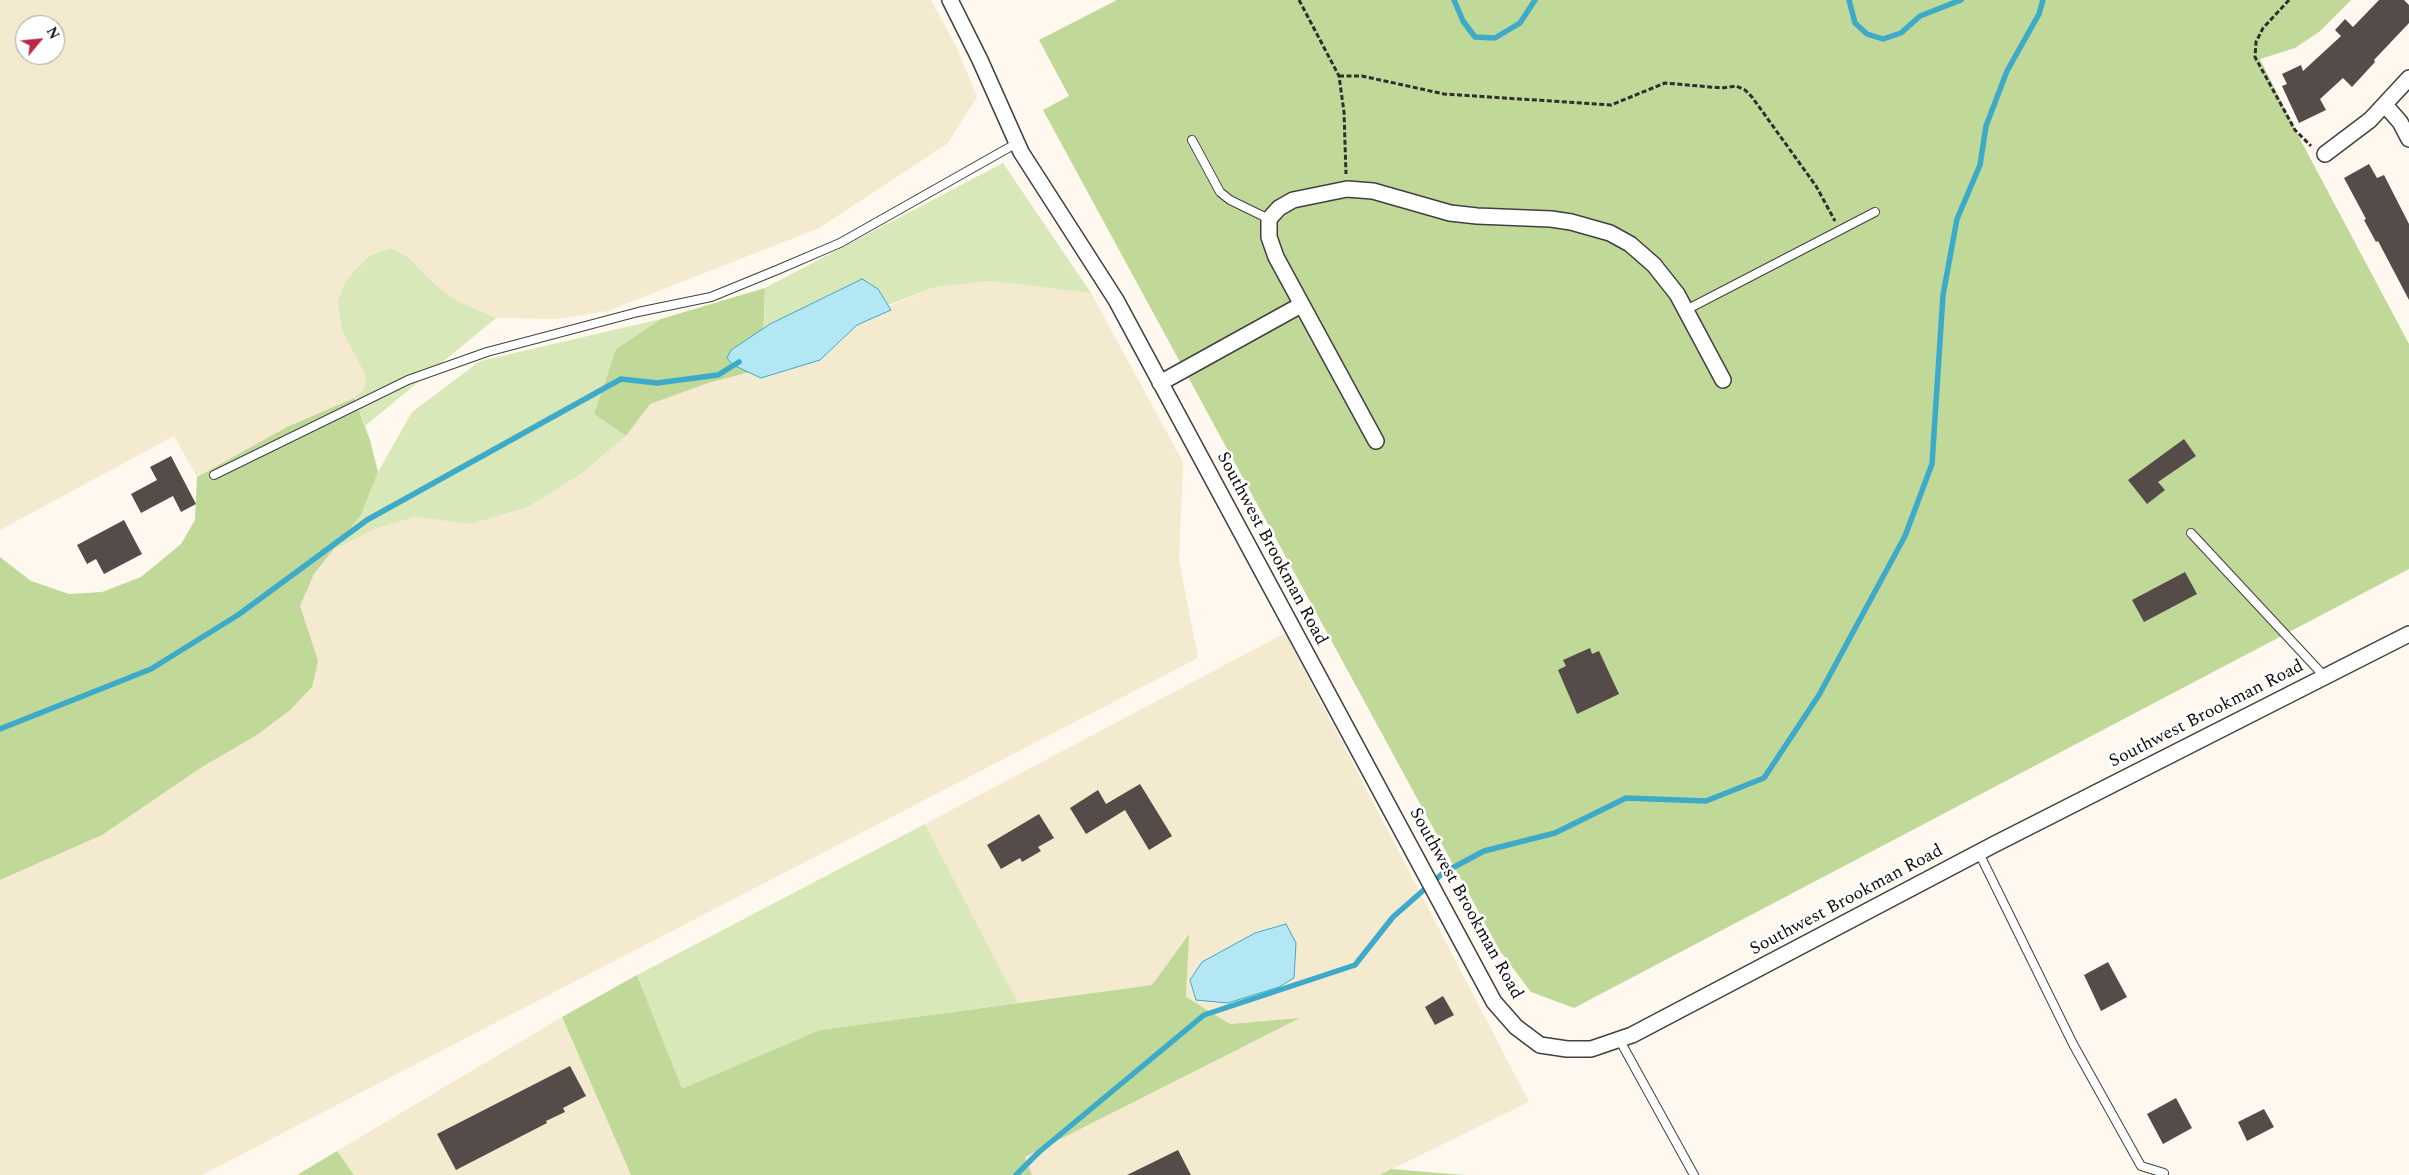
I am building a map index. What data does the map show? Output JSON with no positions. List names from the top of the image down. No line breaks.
{"streets":{"street":["Southwest Brookman Road"]},"north":"top right"}
